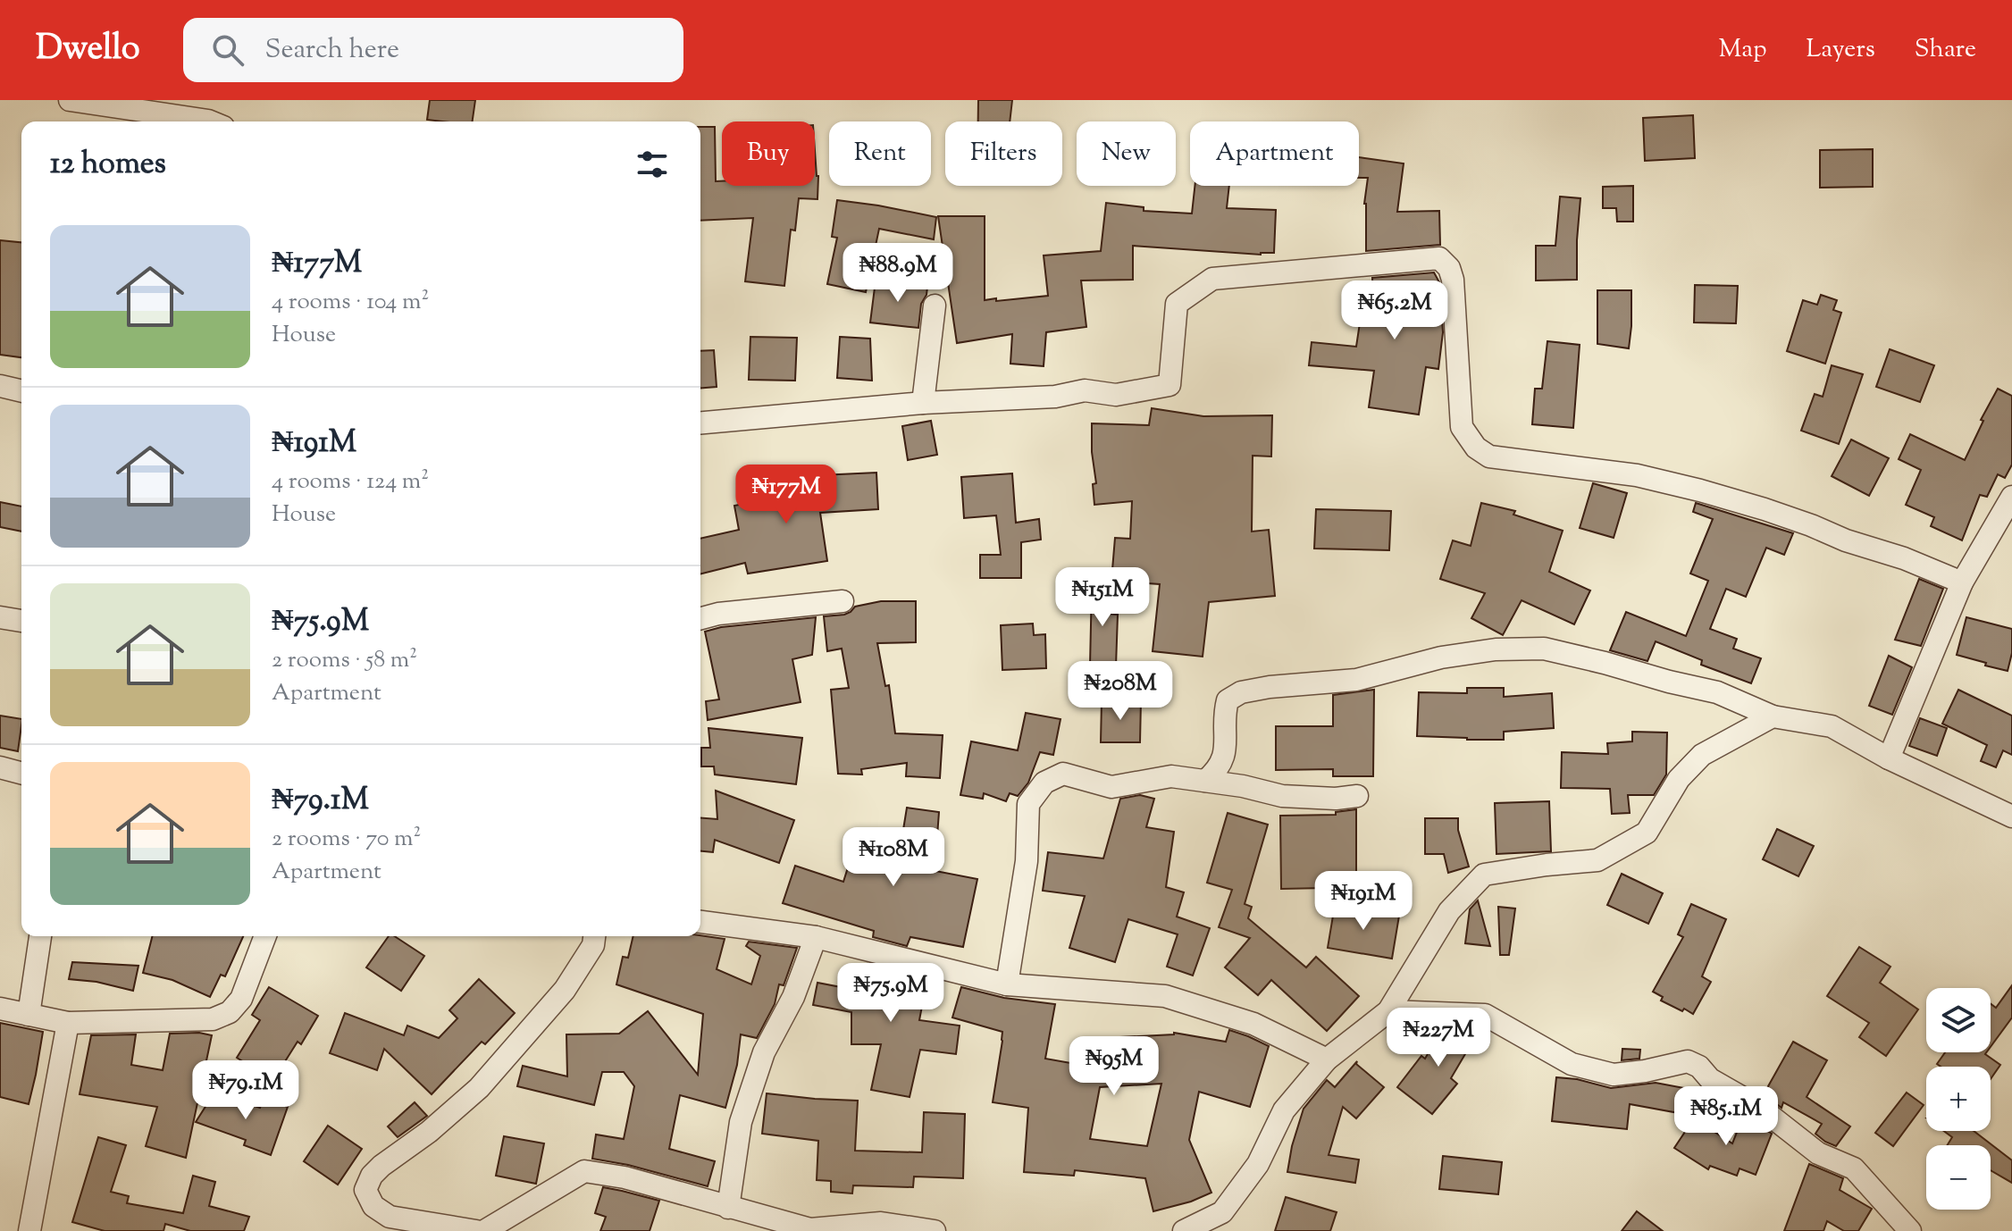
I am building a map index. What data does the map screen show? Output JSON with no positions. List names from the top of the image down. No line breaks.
{"page":{"header":"Dwello","search":"Search here","nav":["Map","Layers","Share"],"chip":["Buy","Rent","Filters","New","Apartment"],"heading":"12 homes","list":[{"name":"₦177M","note":"4 rooms · 104 m² · House"},{"name":"₦191M","note":"4 rooms · 124 m² · House"},{"name":"₦75.9M","note":"2 rooms · 58 m² · Apartment"},{"name":"₦79.1M","note":"2 rooms · 70 m² · Apartment"}],"price":["₦88.9M","₦65.2M","₦177M","₦151M","₦208M","₦108M","₦191M","₦75.9M","₦227M","₦95M","₦79.1M","₦85.1M"],"map_buttons":["+","−"]}}
